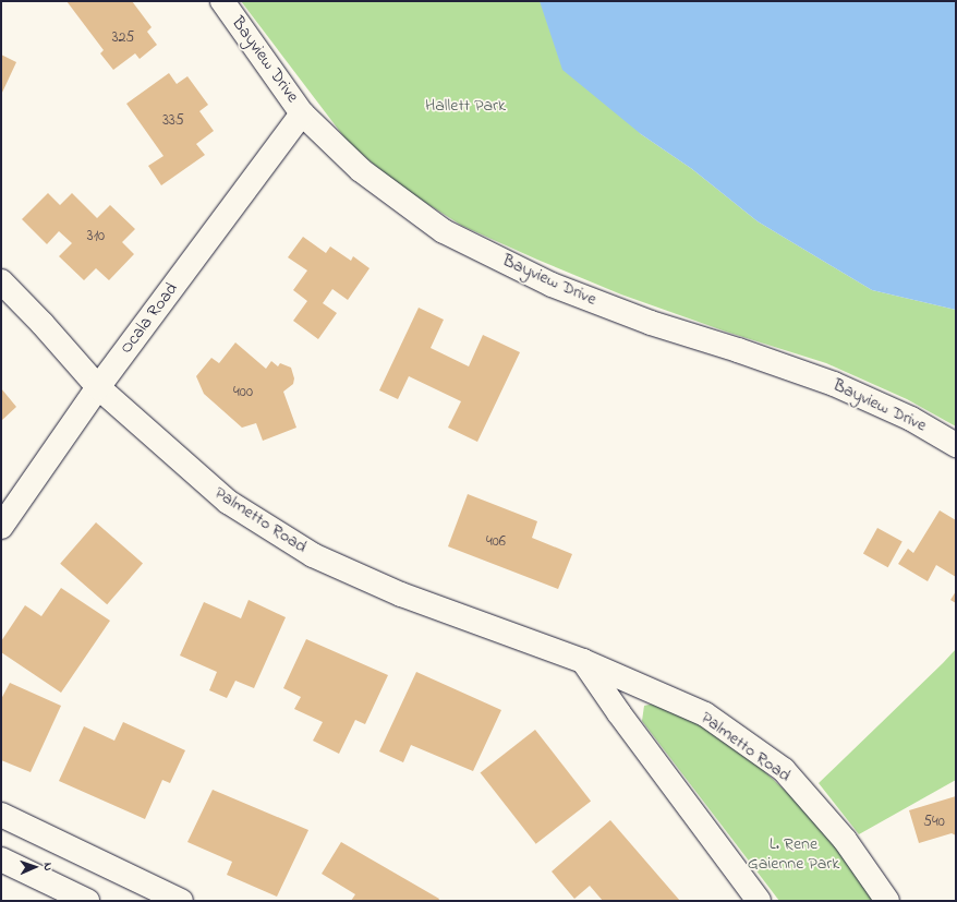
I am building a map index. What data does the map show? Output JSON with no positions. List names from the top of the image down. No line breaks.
{"streets":{"street":["Bayview Drive","Ocala Road","Palmetto Road"]},"crossings":[["Bayview Drive","Ocala Road"],["Ocala Road","Palmetto Road"]],"parks":["Hallett Park","L. Rene Gaienne Park"],"house_numbers":["325","335","310","400","406","540"],"north":"right"}
